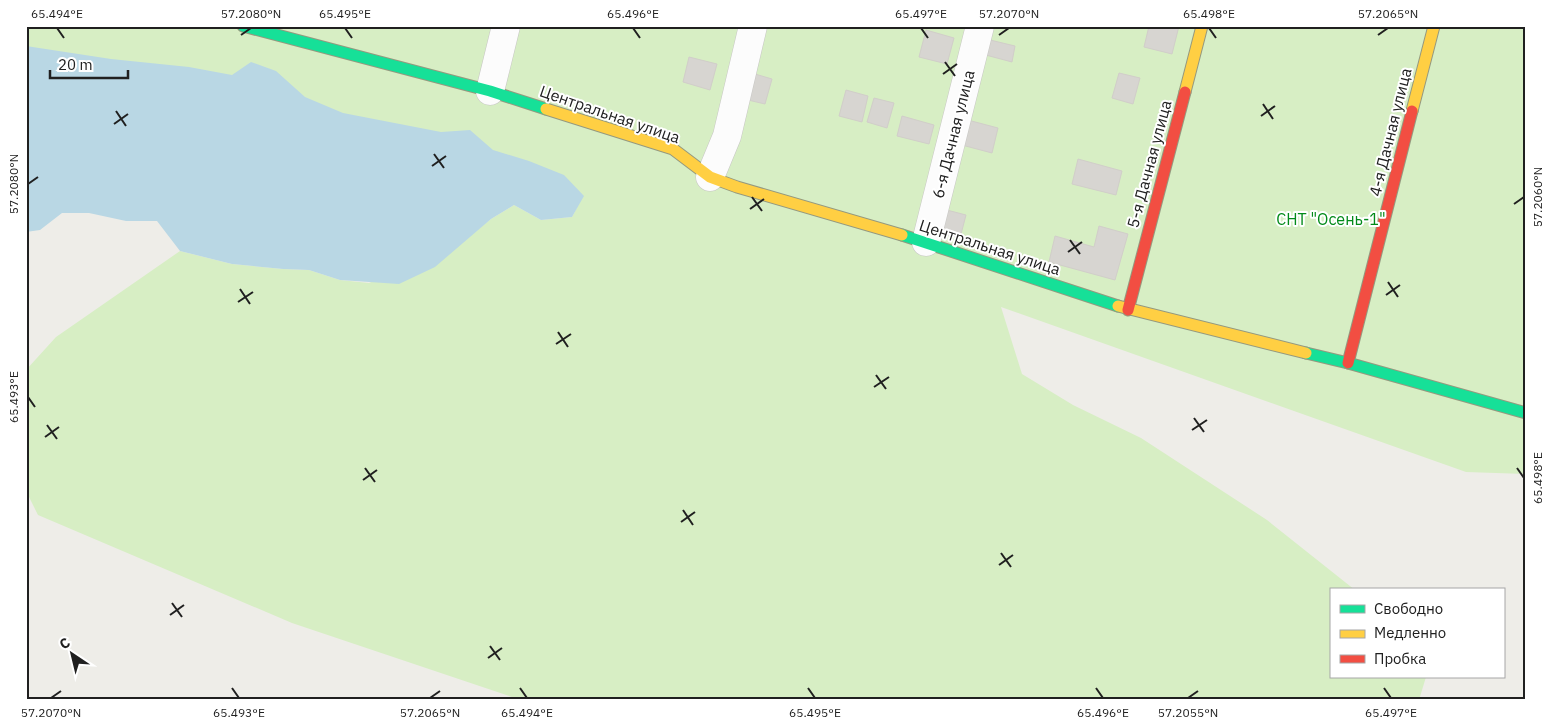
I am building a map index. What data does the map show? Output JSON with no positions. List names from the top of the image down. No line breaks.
{"streets":{"street":["Центральная улица","4-я Дачная улица","6-я Дачная улица","5-я Дачная улица"]},"crossings":[["Центральная улица","4-я Дачная улица"],["Центральная улица","6-я Дачная улица"],["Центральная улица","5-я Дачная улица"]],"parks":["СНТ \"Осень-1\""],"legend":["Свободно","Медленно","Пробка"],"scale_bar":"20 m","north":"top left","coordinates":["65.494°E","57.2080°N","65.495°E","65.496°E","65.497°E","57.2070°N","65.498°E","57.2065°N","57.2060°N","65.493°E","57.2055°N"]}
